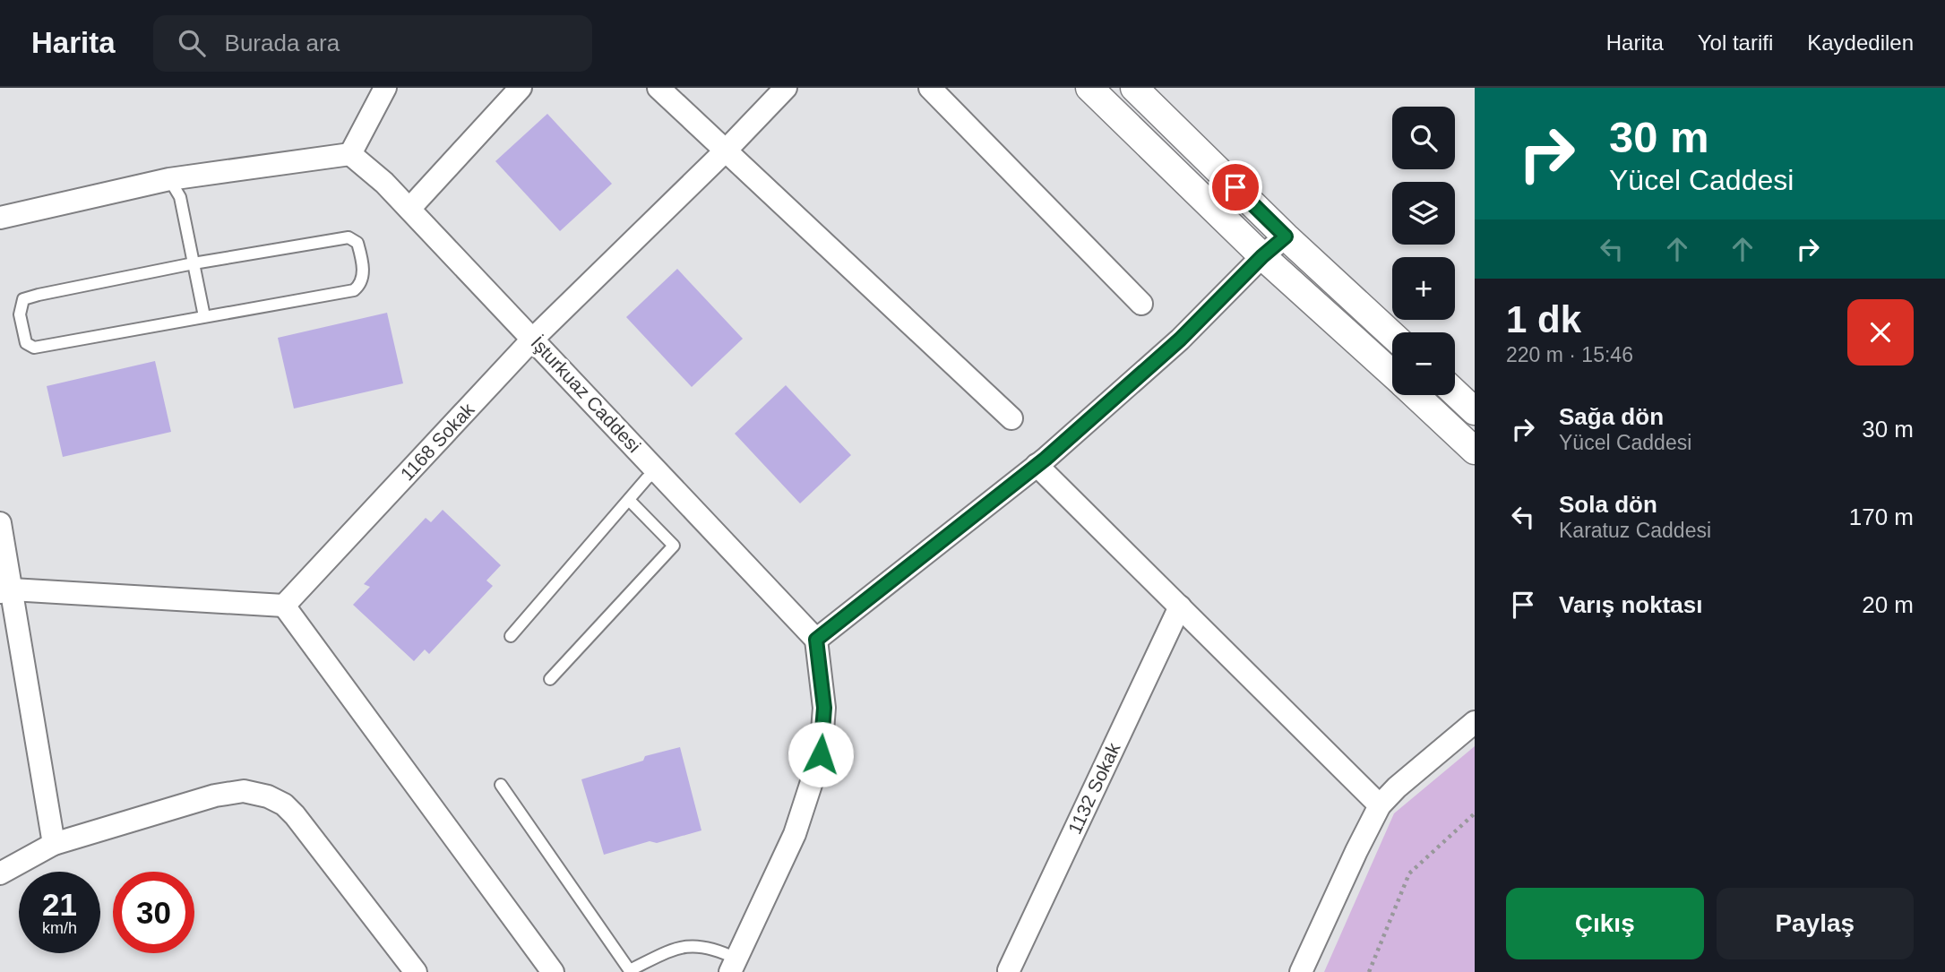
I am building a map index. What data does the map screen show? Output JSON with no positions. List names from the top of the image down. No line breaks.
{"streets":{"street":["İşturkuaz Caddesi","1168 Sokak","1132 Sokak"]},"crossings":[["İşturkuaz Caddesi","1168 Sokak"]],"page":{"header":"Harita","search":"Burada ara","nav":["Harita","Yol tarifi","Kaydedilen"],"turn":["30 m","Yücel Caddesi"],"map_buttons":["+","−"],"heading":["1 dk","220 m · 15:46"],"list":[{"name":"Sağa dön","note":"Yücel Caddesi","value":"30 m"},{"name":"Sola dön","note":"Karatuz Caddesi","value":"170 m"},{"name":"Varış noktası","value":"20 m"}],"speed":"21 km/h","limit":"30","buttons":["Çıkış","Paylaş"]}}
